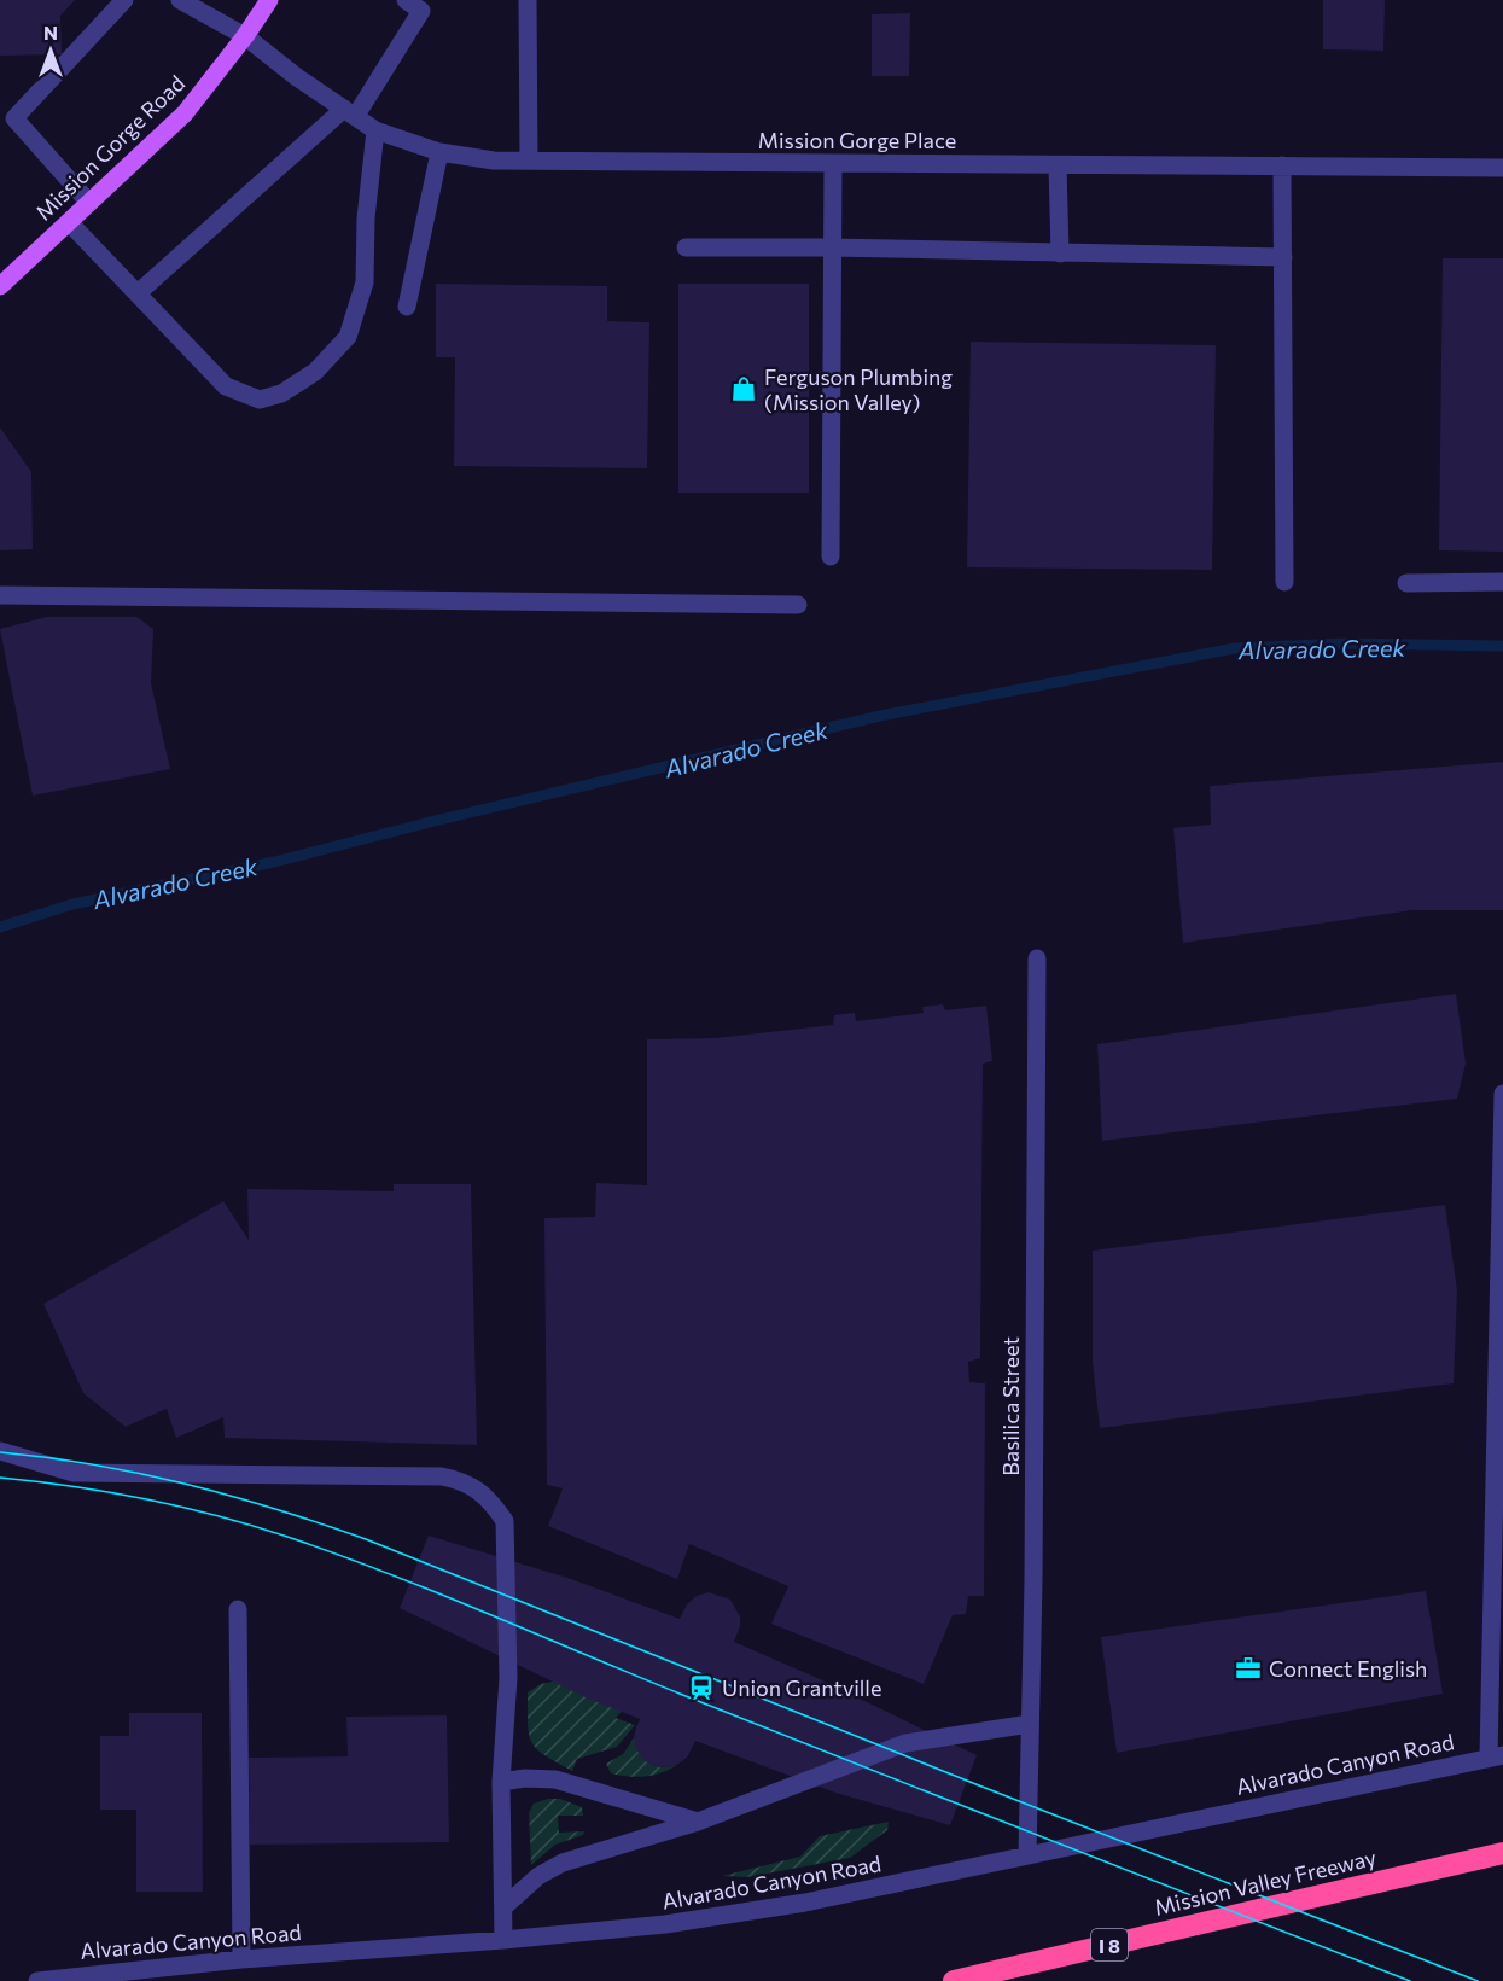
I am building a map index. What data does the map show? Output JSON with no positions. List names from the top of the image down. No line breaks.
{"streets":{"highway":["Mission Valley Freeway","I 8"],"main road":["Mission Gorge Road"],"street":["Mission Gorge Place","Basilica Street","Alvarado Canyon Road"]},"crossings":[["Mission Gorge Place","Mission Gorge Road"],["Basilica Street","Alvarado Canyon Road"]],"water":["Alvarado Creek"],"places":{"shop":["Ferguson Plumbing (Mission Valley)"],"office":["Connect English"],"station":["Union Grantville"]},"north":"top"}
